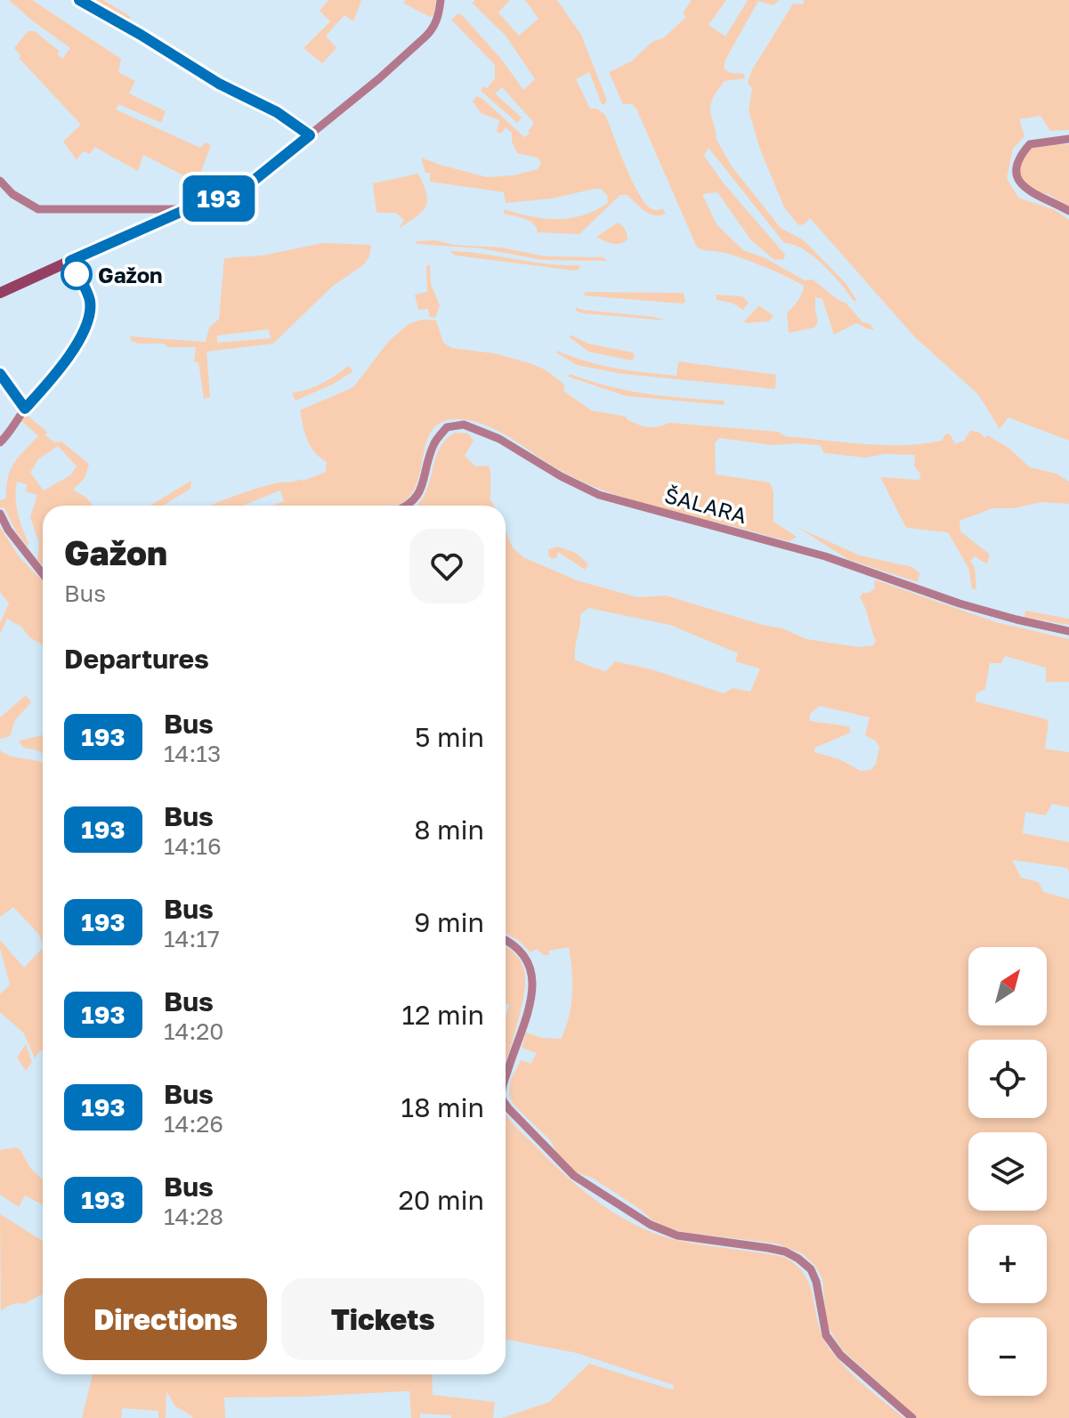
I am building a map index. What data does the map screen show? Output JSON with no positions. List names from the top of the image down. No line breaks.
{"streets":{"street":["ŠALARA"]},"places":["Gažon"],"lines":["bus line 193"],"north":"top right","page":{"on_map":"193","heading":[["Gažon","Bus"],"Departures"],"list":[{"mark":"193","name":"Bus","note":"14:13","value":"5 min"},{"mark":"193","name":"Bus","note":"14:16","value":"8 min"},{"mark":"193","name":"Bus","note":"14:17","value":"9 min"},{"mark":"193","name":"Bus","note":"14:20","value":"12 min"},{"mark":"193","name":"Bus","note":"14:26","value":"18 min"},{"mark":"193","name":"Bus","note":"14:28","value":"20 min"}],"map_buttons":["+","−"],"buttons":["Directions","Tickets"]}}
